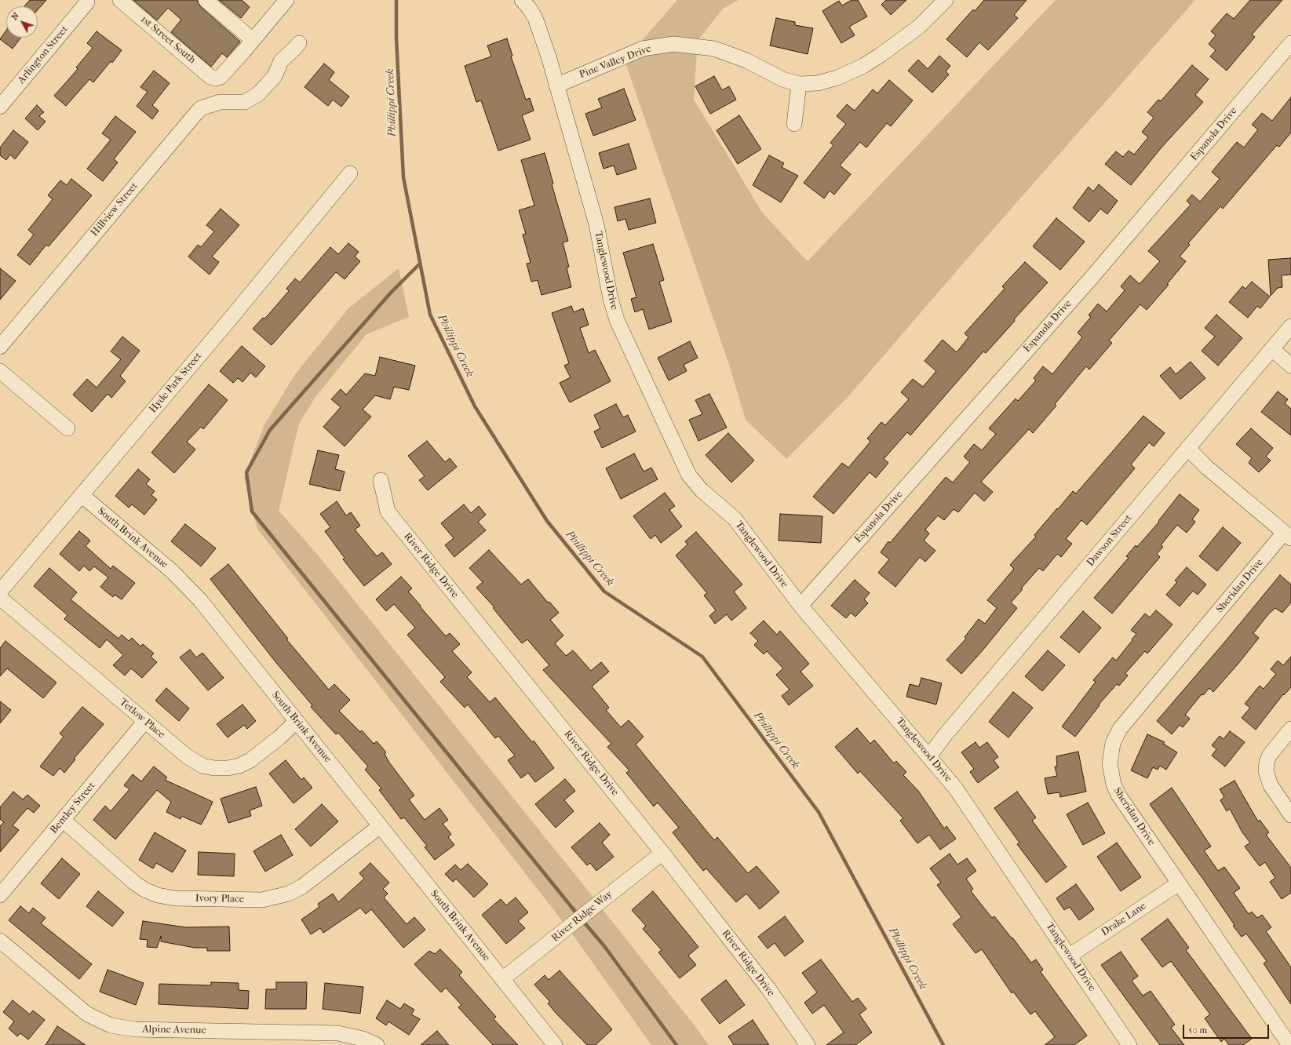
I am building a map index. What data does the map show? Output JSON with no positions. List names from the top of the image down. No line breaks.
{"streets":{"street":["1st Street South","Arlington Street","Pine Valley Drive","Espanola Drive","Hillview Street","Tanglewood Drive","Hyde Park Street","South Brink Avenue","Dawson Street","River Ridge Drive","Sheridan Drive","Tetlow Place","Bentley Street","Ivory Place","River Ridge Way","Drake Lane","Alpine Avenue"]},"crossings":[["Pine Valley Drive","Tanglewood Drive"],["Espanola Drive","Tanglewood Drive"],["Tanglewood Drive","Dawson Street"],["Tanglewood Drive","Drake Lane"],["Hyde Park Street","South Brink Avenue"],["South Brink Avenue","Tetlow Place"],["South Brink Avenue","Ivory Place"],["South Brink Avenue","River Ridge Way"],["River Ridge Drive","River Ridge Way"],["Sheridan Drive","Drake Lane"],["Tetlow Place","Bentley Street"],["Bentley Street","Ivory Place"]],"water":["Phillippi Creek"],"scale_bar":"50 m","north":"top left"}
